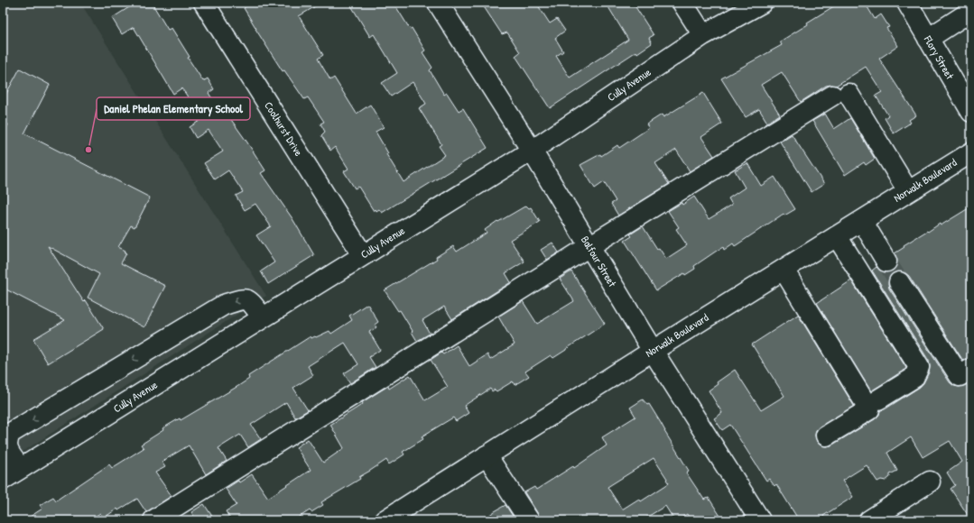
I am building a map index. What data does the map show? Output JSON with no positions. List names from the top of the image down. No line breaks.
{"streets":{"street":["Flory Street","Cully Avenue","Coolhurst Drive","Norwalk Boulevard","Balfour Street"]},"crossings":[["Cully Avenue","Coolhurst Drive"],["Cully Avenue","Balfour Street"],["Norwalk Boulevard","Balfour Street"]],"places":["Daniel Phelan Elementary School"]}
